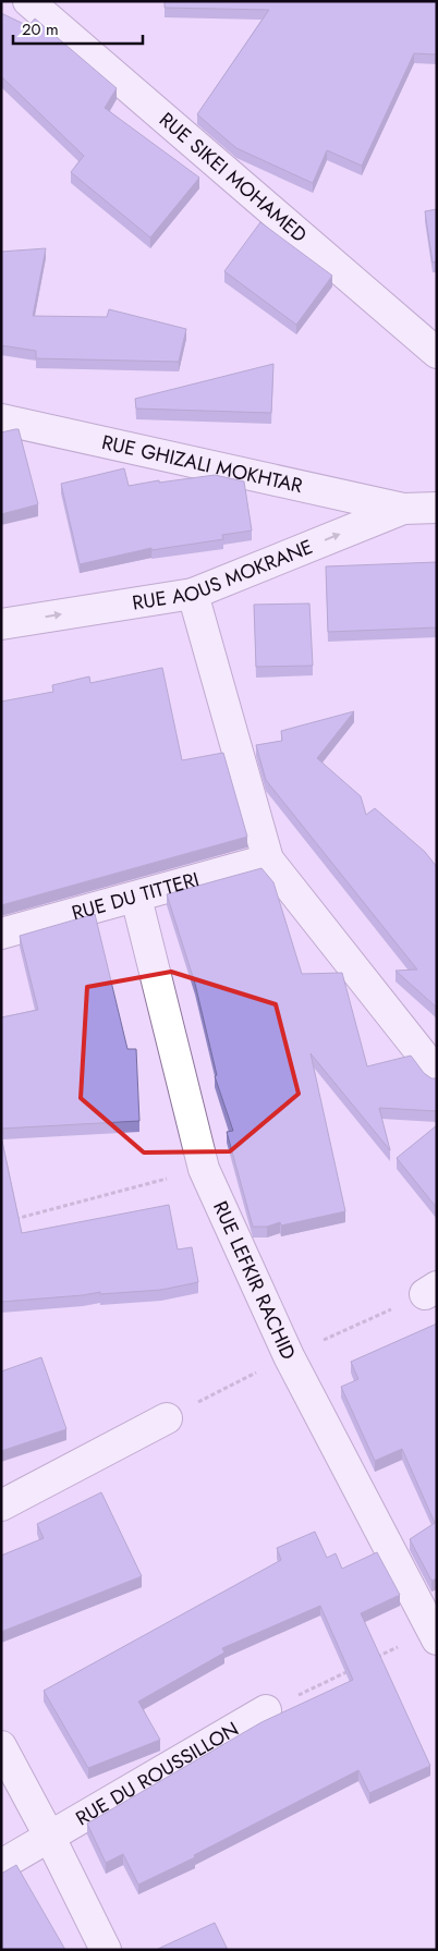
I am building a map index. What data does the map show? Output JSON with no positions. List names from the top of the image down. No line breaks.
{"streets":{"street":["RUE SIKEI MOHAMED","RUE GHIZALI MOKHTAR","RUE AOUS MOKRANE","RUE DU TITTERI","RUE LEFKIR RACHID","RUE DU ROUSSILLON"]},"crossings":[["RUE GHIZALI MOKHTAR","RUE AOUS MOKRANE"],["RUE DU TITTERI","RUE LEFKIR RACHID"]],"one_way":["RUE AOUS MOKRANE"],"scale_bar":"20 m"}
